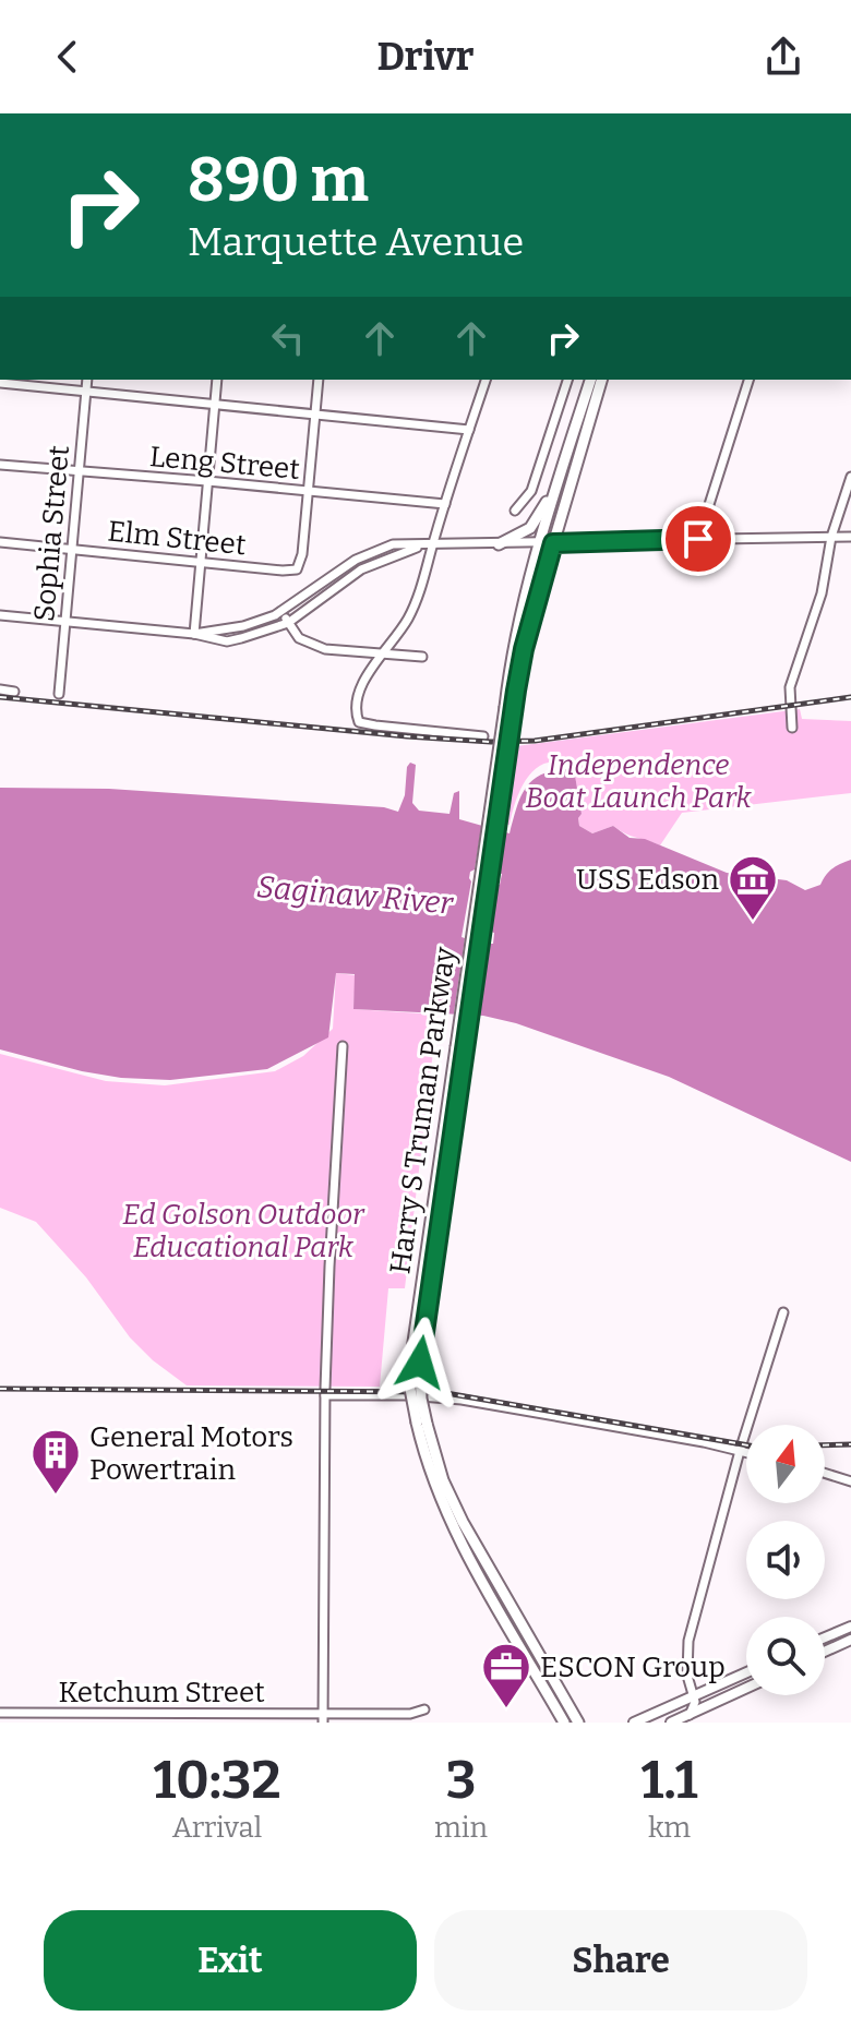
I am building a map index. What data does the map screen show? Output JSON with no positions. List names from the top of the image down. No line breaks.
{"streets":{"main road":["Harry S Truman Parkway"],"street":["Leng Street","Sophia Street","Elm Street","Ketchum Street"]},"crossings":[["Leng Street","Sophia Street"],["Leng Street","Elm Street"],["Sophia Street","Elm Street"]],"water":["Saginaw River"],"parks":["Independence Boat Launch Park","Ed Golson Outdoor Educational Park"],"places":{"museum":["USS Edson"],"building":["General Motors Powertrain"],"office":["ESCON Group"]},"north":"top","page":{"header":"Drivr","turn":["890 m","Marquette Avenue"],"eta":["10:32","Arrival","3","min","1.1","km"],"buttons":["Exit","Share"]}}
